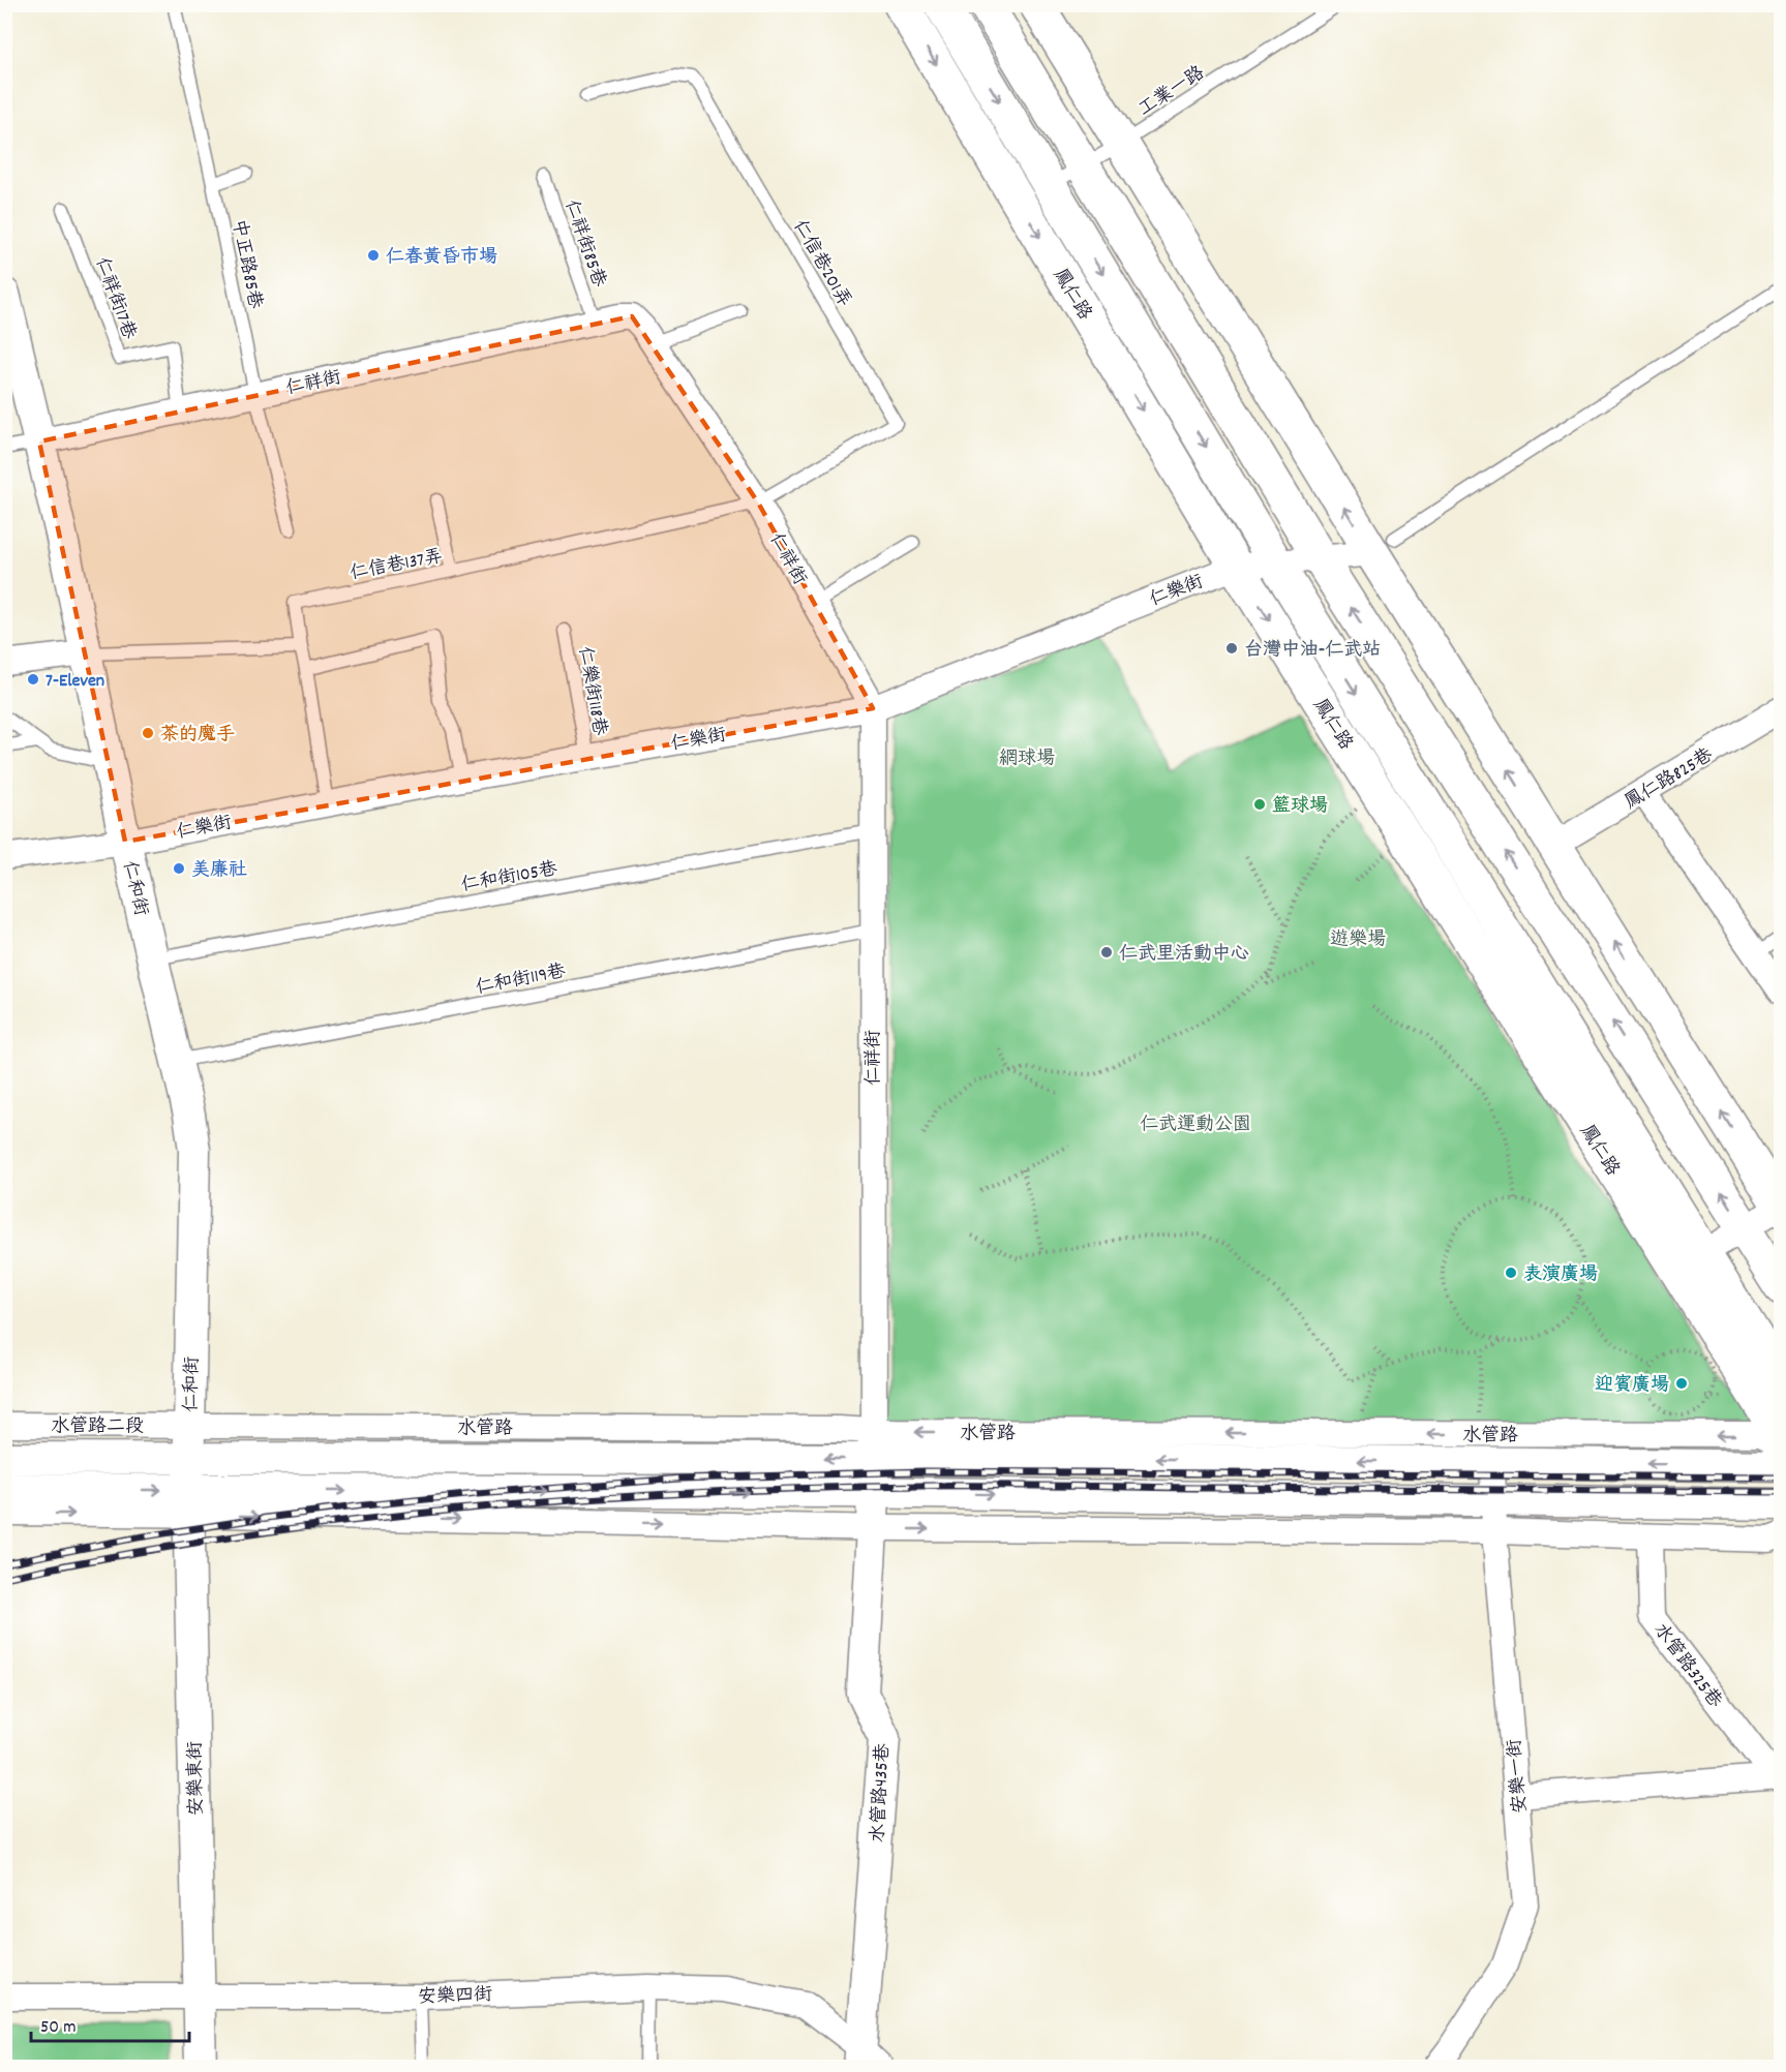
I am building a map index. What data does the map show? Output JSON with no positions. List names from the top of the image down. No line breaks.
{"streets":{"main road":["鳳仁路"],"street":["仁祥街","仁樂街","鳳仁路825巷","仁和街","水管路二段","水管路","水管路325巷","安樂一街","安樂東街","水管路435巷","安樂四街"],"lane":["工業一路","仁祥街85巷","仁信巷201弄","中正路85巷","仁祥街17巷","仁信巷137弄","仁樂街118巷","仁和街105巷","仁和街119巷"]},"crossings":[["工業一路","鳳仁路"],["仁祥街85巷","仁祥街"],["仁信巷201弄","仁祥街"],["仁信巷201弄","仁信巷137弄"],["中正路85巷","仁祥街"],["鳳仁路","仁樂街"],["仁祥街17巷","仁祥街"],["仁祥街","仁信巷137弄"],["仁祥街","仁樂街"],["仁祥街","仁和街105巷"],["仁祥街","仁和街"],["仁祥街","仁和街119巷"],["仁祥街","水管路"],["仁祥街","水管路435巷"],["仁樂街","仁樂街118巷"],["仁樂街","仁和街"],["仁和街105巷","仁和街"],["仁和街","仁和街119巷"],["仁和街","水管路二段"],["仁和街","水管路"],["仁和街","安樂東街"],["水管路二段","水管路"],["水管路","安樂一街"],["水管路","水管路435巷"],["水管路325巷","安樂一街"],["安樂東街","安樂四街"],["水管路435巷","安樂四街"]],"parks":["網球場","遊樂場","仁武運動公園"],"places":["仁春黃昏市場","台灣中油-仁武站","7-Eleven","茶的魔手","籃球場","美廉社","仁武里活動中心","表演廣場","迎賓廣場"],"scale_bar":"50 m"}
